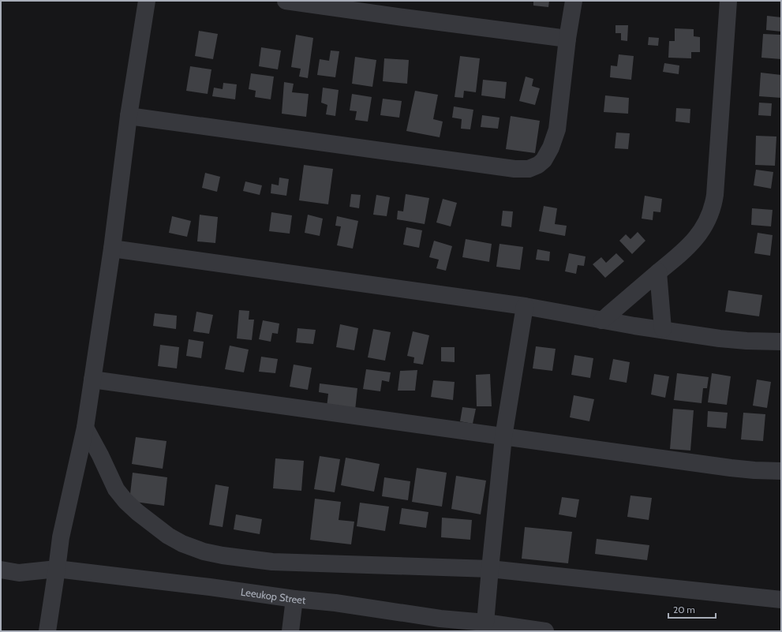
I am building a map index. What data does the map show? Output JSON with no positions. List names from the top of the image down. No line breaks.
{"streets":{"street":["Leeukop Street"]},"scale_bar":"20 m"}
